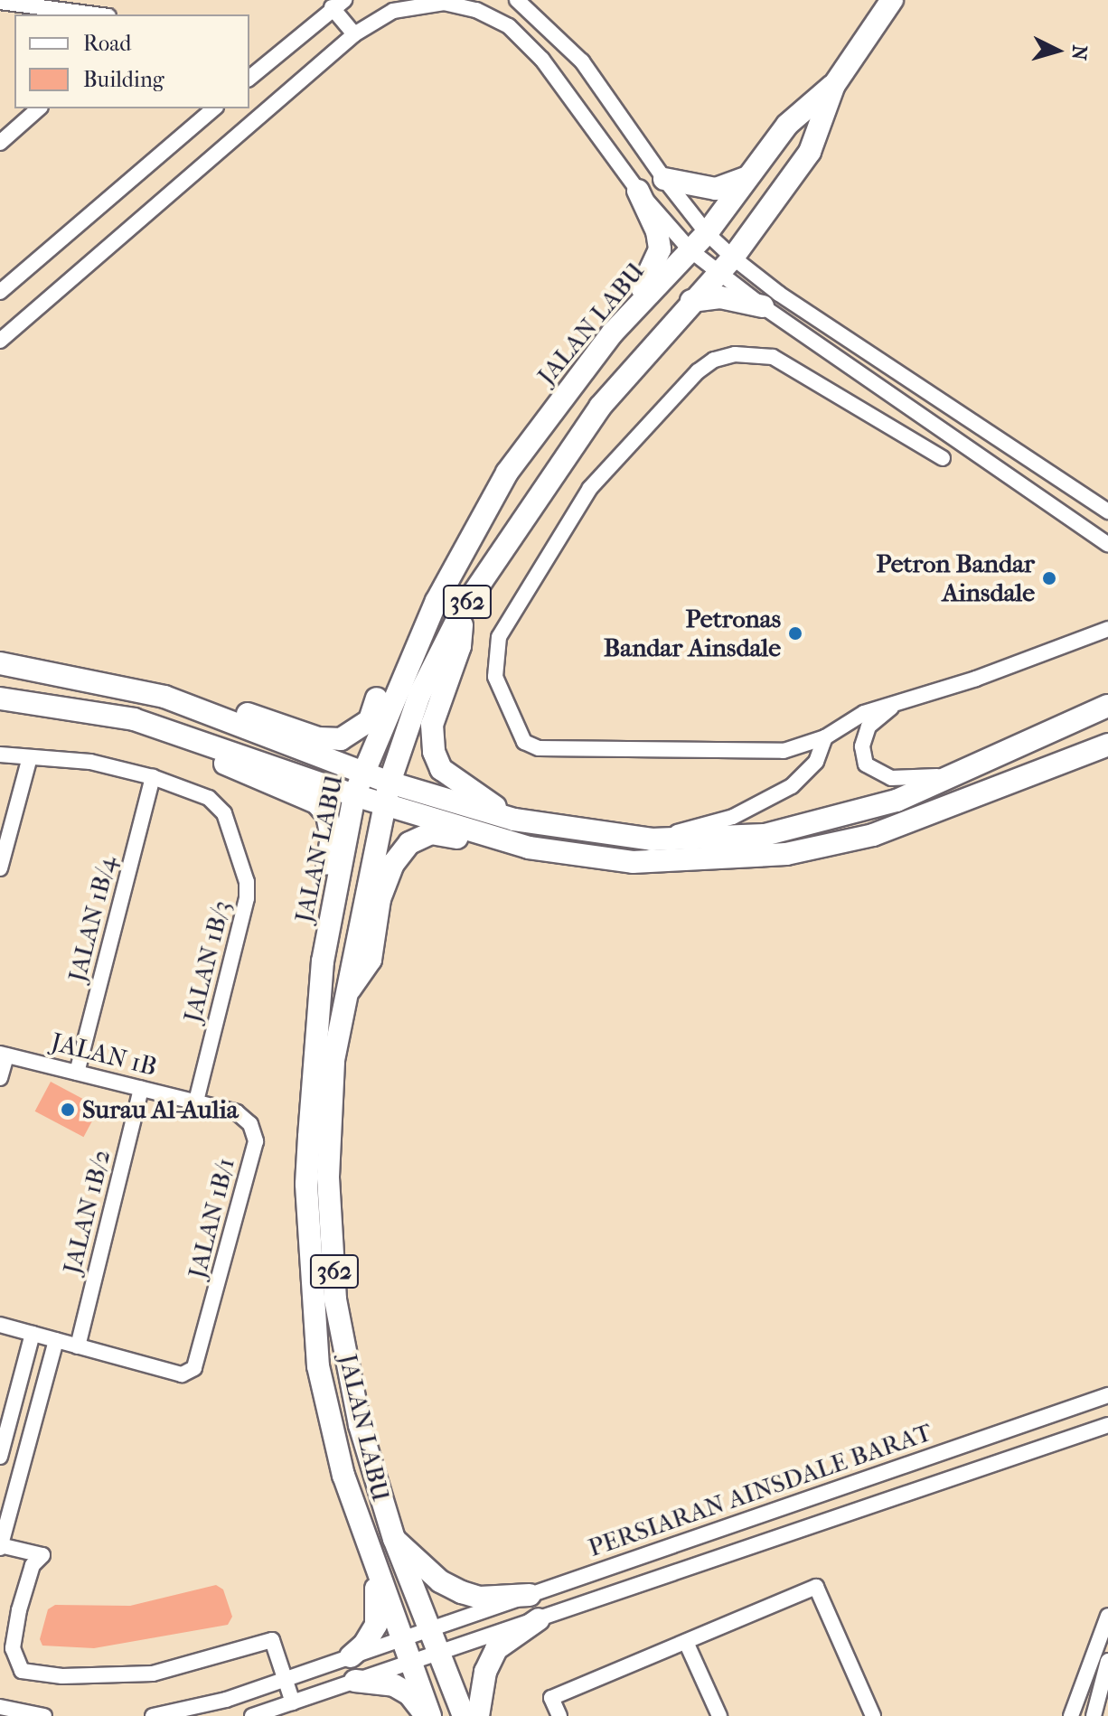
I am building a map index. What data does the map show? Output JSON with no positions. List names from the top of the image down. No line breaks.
{"streets":{"main road":["JALAN LABU","362"],"street":["JALAN 1B/4","JALAN 1B/3","JALAN 1B","JALAN 1B/2","JALAN 1B/1","PERSIARAN AINSDALE BARAT"]},"crossings":[["JALAN LABU","PERSIARAN AINSDALE BARAT"],["JALAN 1B/4","JALAN 1B/3"],["JALAN 1B/4","JALAN 1B"],["JALAN 1B/3","JALAN 1B"],["JALAN 1B/3","JALAN 1B/1"],["JALAN 1B","JALAN 1B/2"],["JALAN 1B","JALAN 1B/1"],["JALAN 1B/2","JALAN 1B/1"]],"places":["Petron Bandar Ainsdale","Petronas Bandar Ainsdale","Surau Al-Aulia"],"legend":["Road","Building"],"north":"right"}
